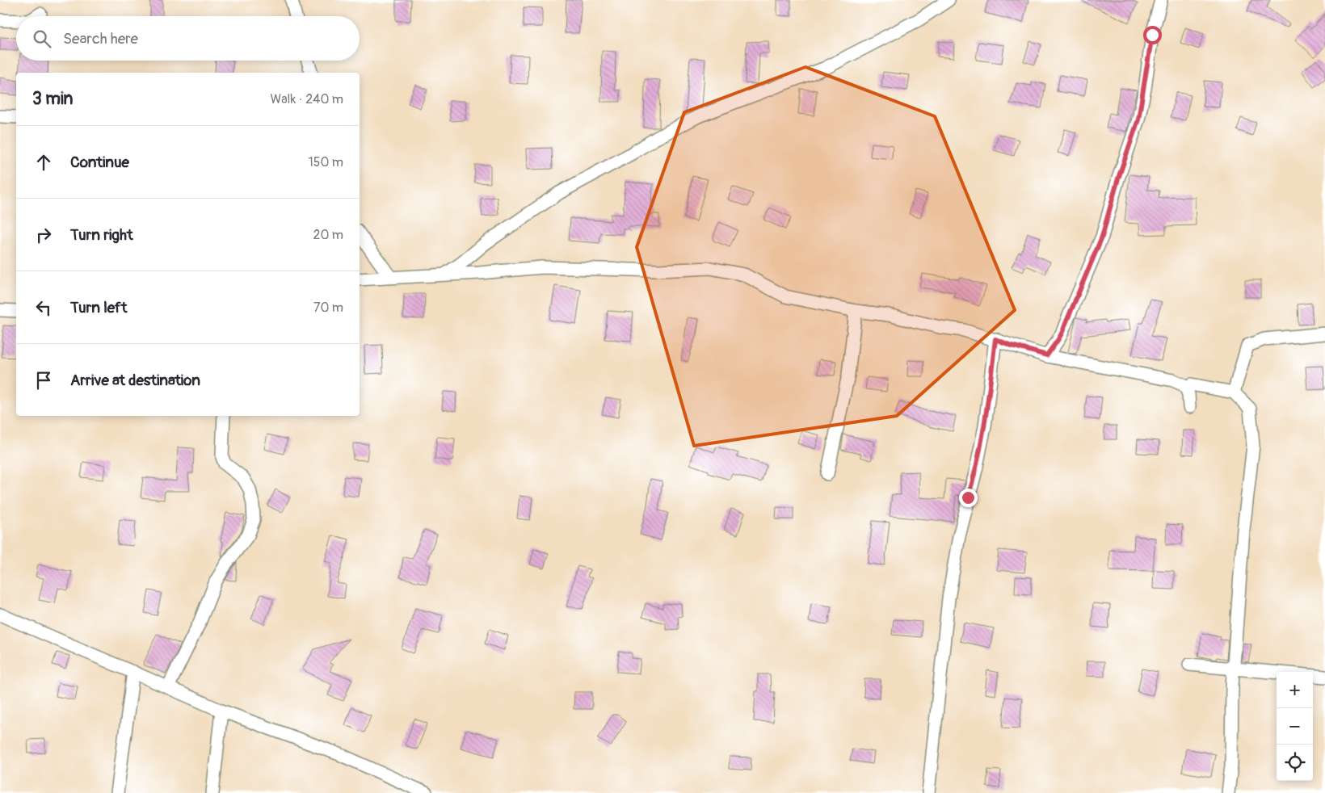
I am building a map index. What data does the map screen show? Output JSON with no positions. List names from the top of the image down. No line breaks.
{"page":{"search":"Search here","heading":["3 min","Walk · 240 m"],"list":[["Continue","150 m"],["Turn right","20 m"],["Turn left","70 m"],"Arrive at destination"],"map_buttons":["+","−"]}}
